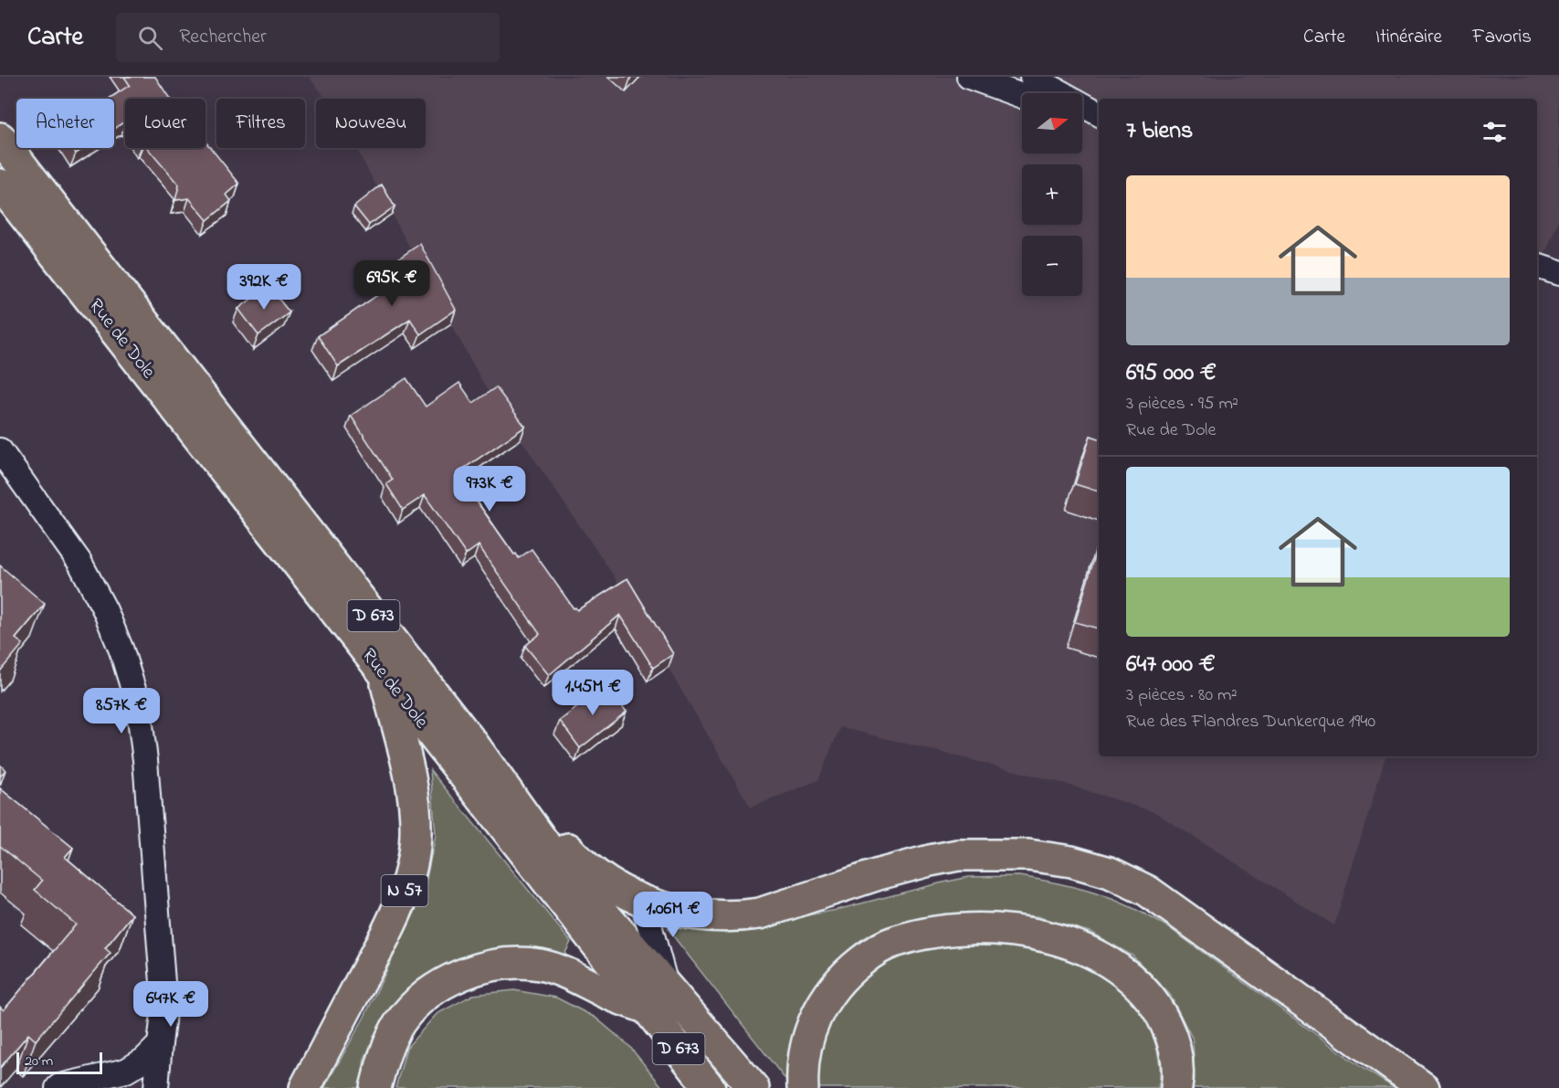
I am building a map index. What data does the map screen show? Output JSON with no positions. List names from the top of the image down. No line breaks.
{"streets":{"main road":["Rue de Dole","D 673","N 57"]},"crossings":[["Rue de Dole","N 57"]],"scale_bar":"20 m","north":"right","page":{"header":"Carte","search":"Rechercher","nav":["Carte","Itinéraire","Favoris"],"map_buttons":["+","−"],"chip":["Acheter","Louer","Filtres","Nouveau"],"heading":"7 biens","list":[{"name":"695 000 €","note":"3 pièces · 95 m² · Rue de Dole"},{"name":"647 000 €","note":"3 pièces · 80 m² · Rue des Flandres Dunkerque 1940"}],"price":["695K €","392K €","973K €","1.45M €","857K €","1.06M €","647K €"],"scale":"20 m"}}
